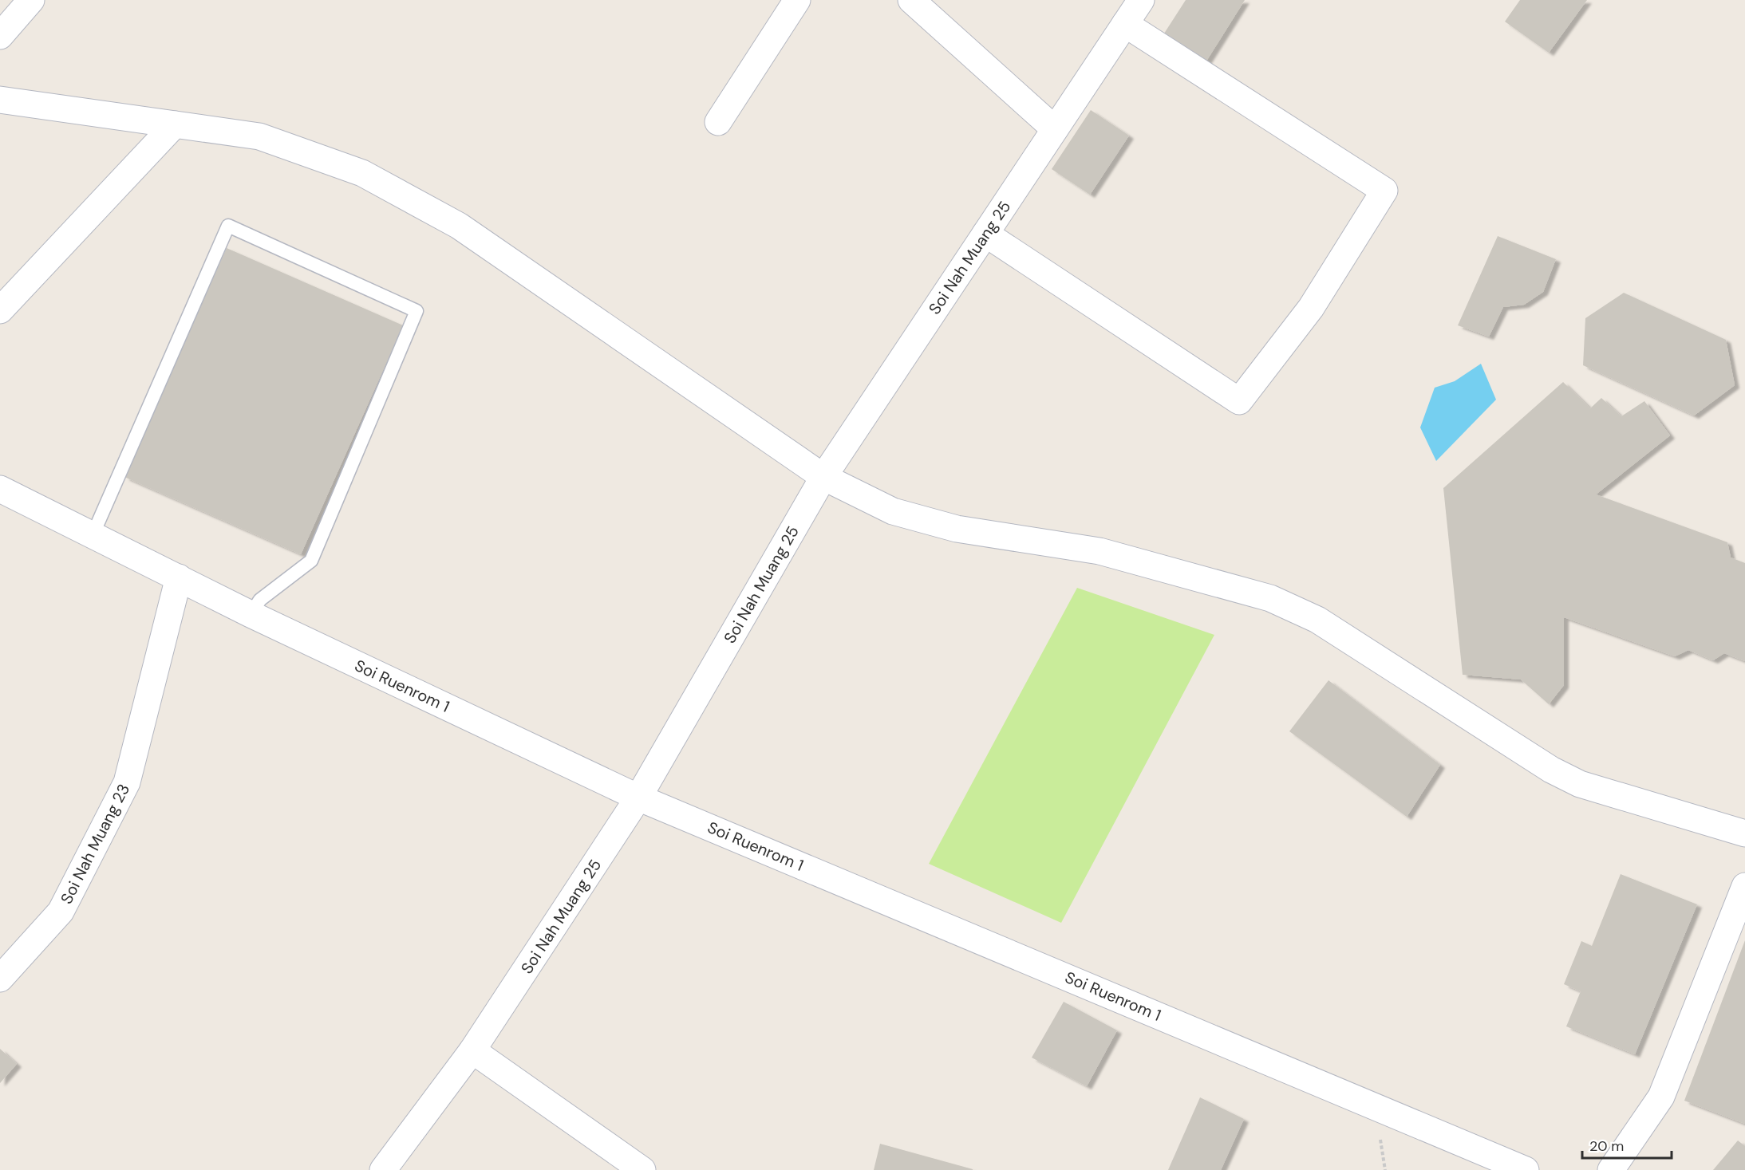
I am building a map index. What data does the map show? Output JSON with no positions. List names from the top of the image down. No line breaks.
{"streets":{"street":["Soi Nah Muang 25","Soi Ruenrom 1","Soi Nah Muang 23"]},"crossings":[["Soi Nah Muang 25","Soi Ruenrom 1"],["Soi Ruenrom 1","Soi Nah Muang 23"]],"scale_bar":"20 m"}
